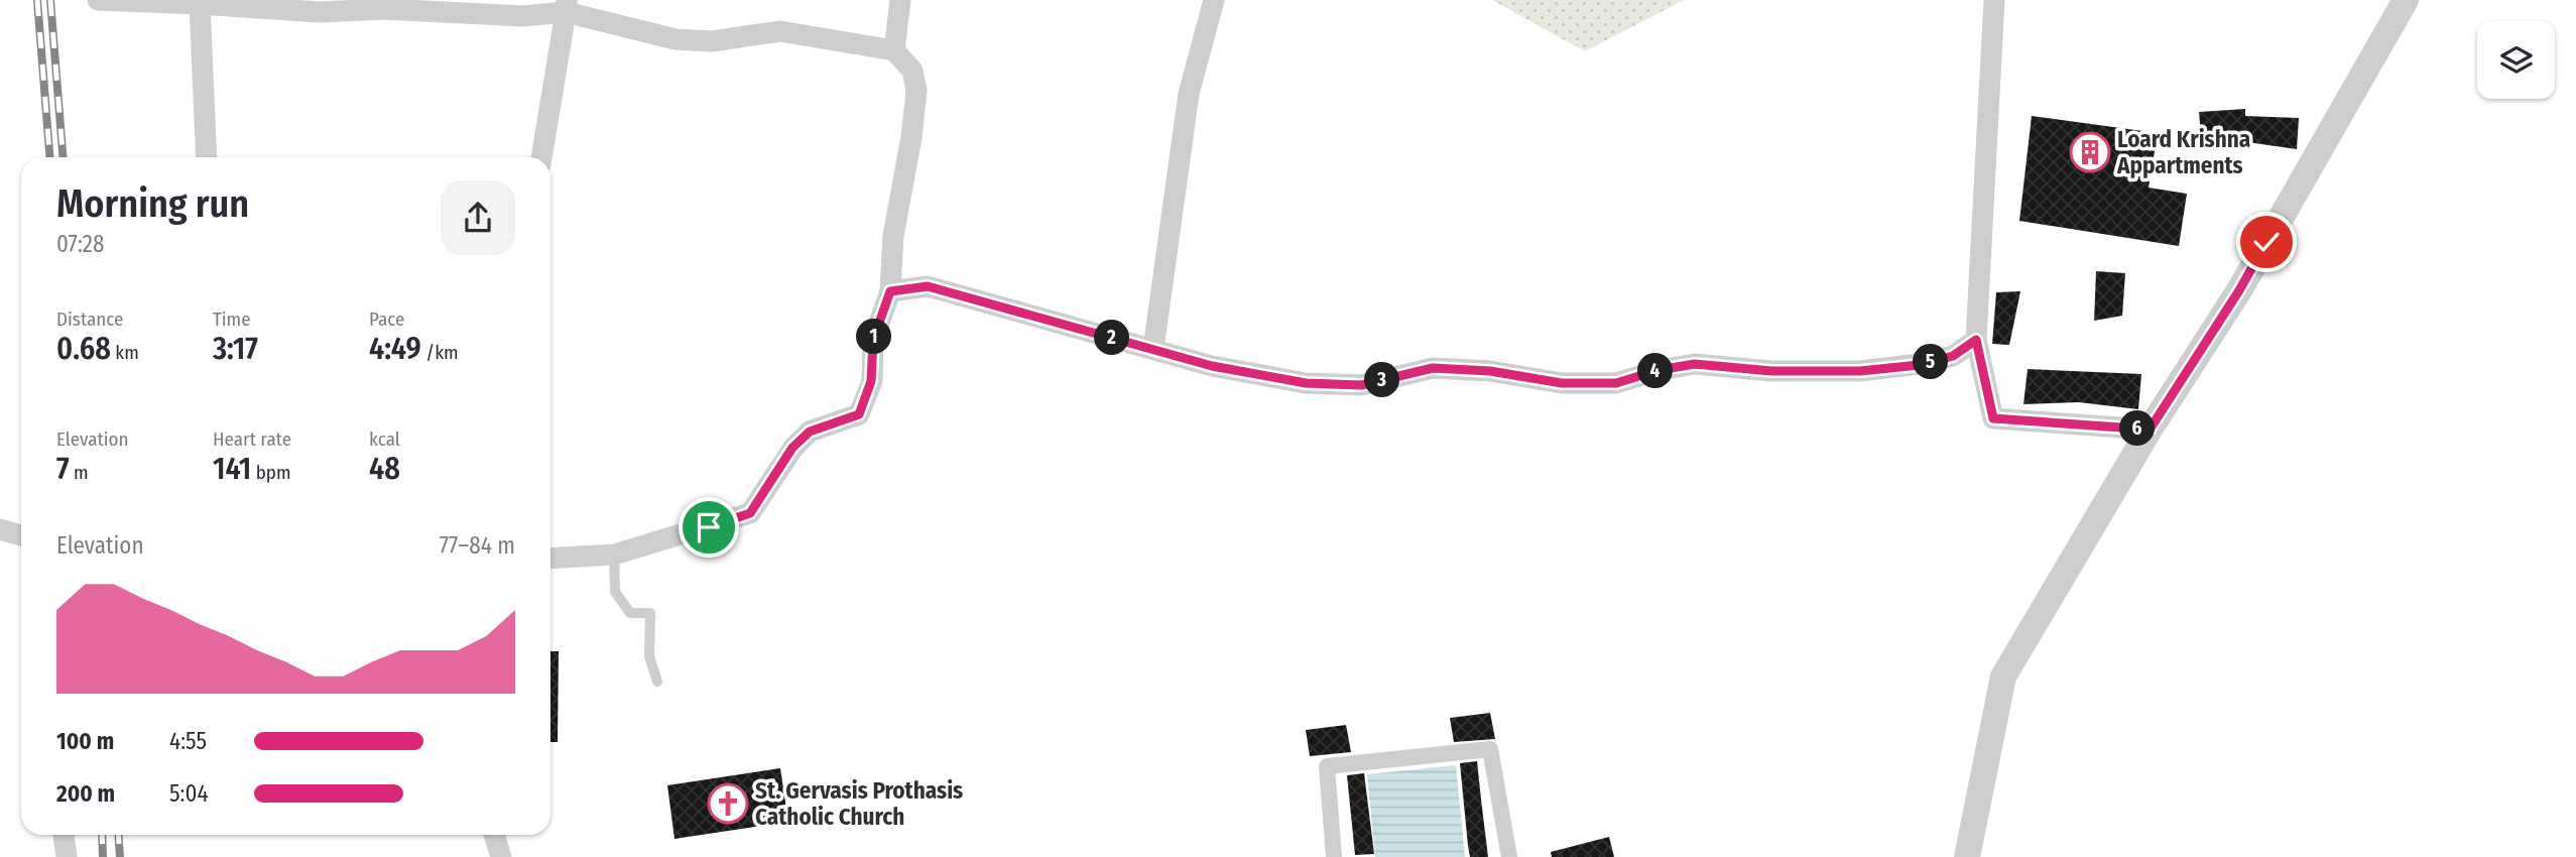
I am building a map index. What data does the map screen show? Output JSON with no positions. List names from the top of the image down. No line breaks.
{"places":{"building":["Loard Krishna Appartments"],"church":["St. Gervasis Prothasis Catholic Church"]},"page":{"heading":["Morning run","07:28"],"stats":[["Distance","0.68 km"],["Time","3:17"],["Pace","4:49 /km"],["Elevation","7 m"],["Heart rate","141 bpm"],["kcal","48"]],"pins":["1","2","5","4","3","6"],"chart":["Elevation","77–84 m"],"list":[{"name":"100 m","note":"4:55"},{"name":"200 m","note":"5:04"}]}}
